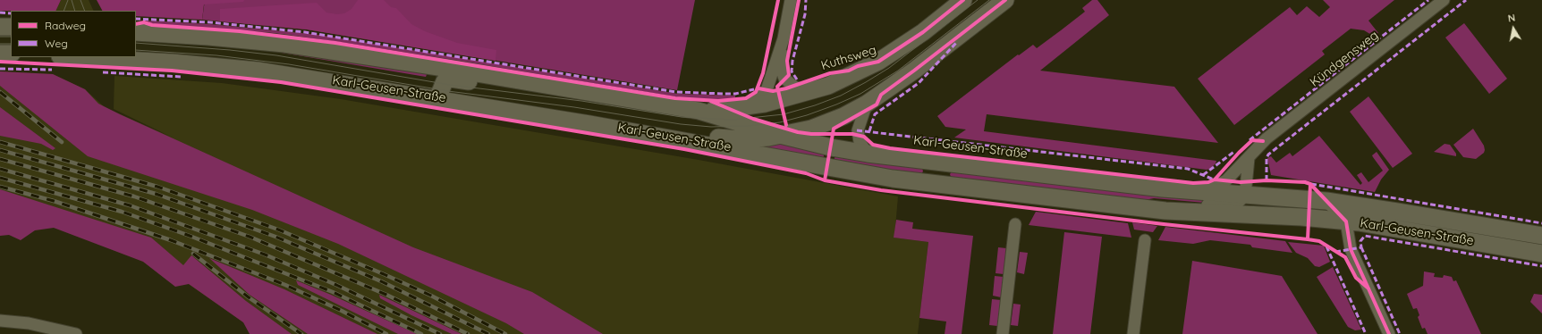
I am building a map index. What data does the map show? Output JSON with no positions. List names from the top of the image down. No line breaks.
{"streets":{"main road":["Kuthsweg","Karl-Geusen-Straße"],"street":["Kündgensweg"]},"crossings":[["Kuthsweg","Karl-Geusen-Straße"],["Kündgensweg","Karl-Geusen-Straße"]],"legend":["Radweg","Weg"],"north":"top"}
